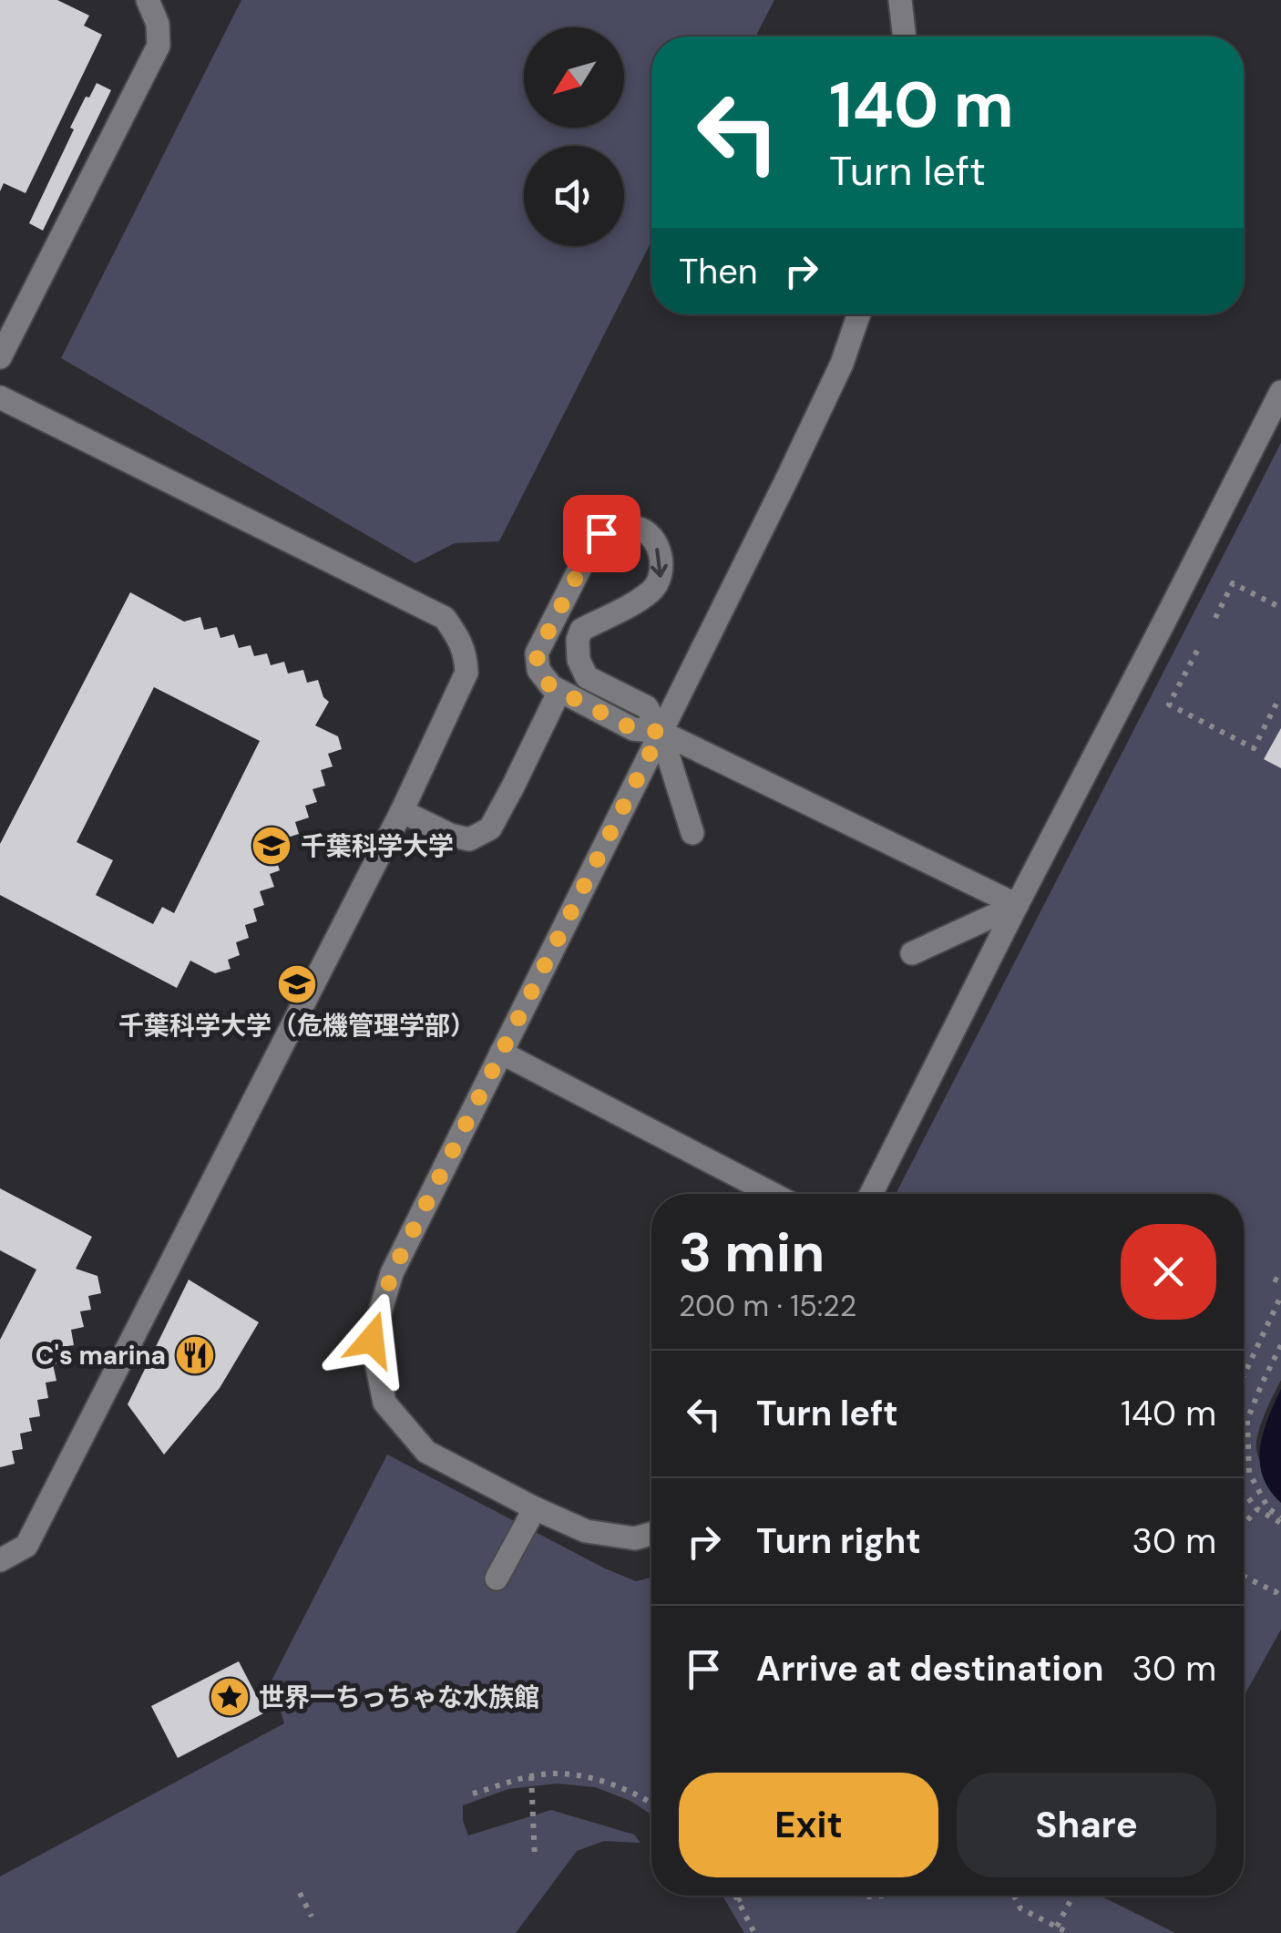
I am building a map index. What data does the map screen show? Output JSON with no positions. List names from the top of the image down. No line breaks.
{"places":{"school or university":["千葉科学大学","千葉科学大学（危機管理学部）"],"restaurant":["C's marina"],"place":["世界一ちっちゃな水族館"]},"north":"bottom left","page":{"turn":["140 m","Turn left"],"then":"Then","heading":["3 min","200 m · 15:22"],"list":[{"name":"Turn left","value":"140 m"},{"name":"Turn right","value":"30 m"},{"name":"Arrive at destination","value":"30 m"}],"buttons":["Exit","Share"]}}
